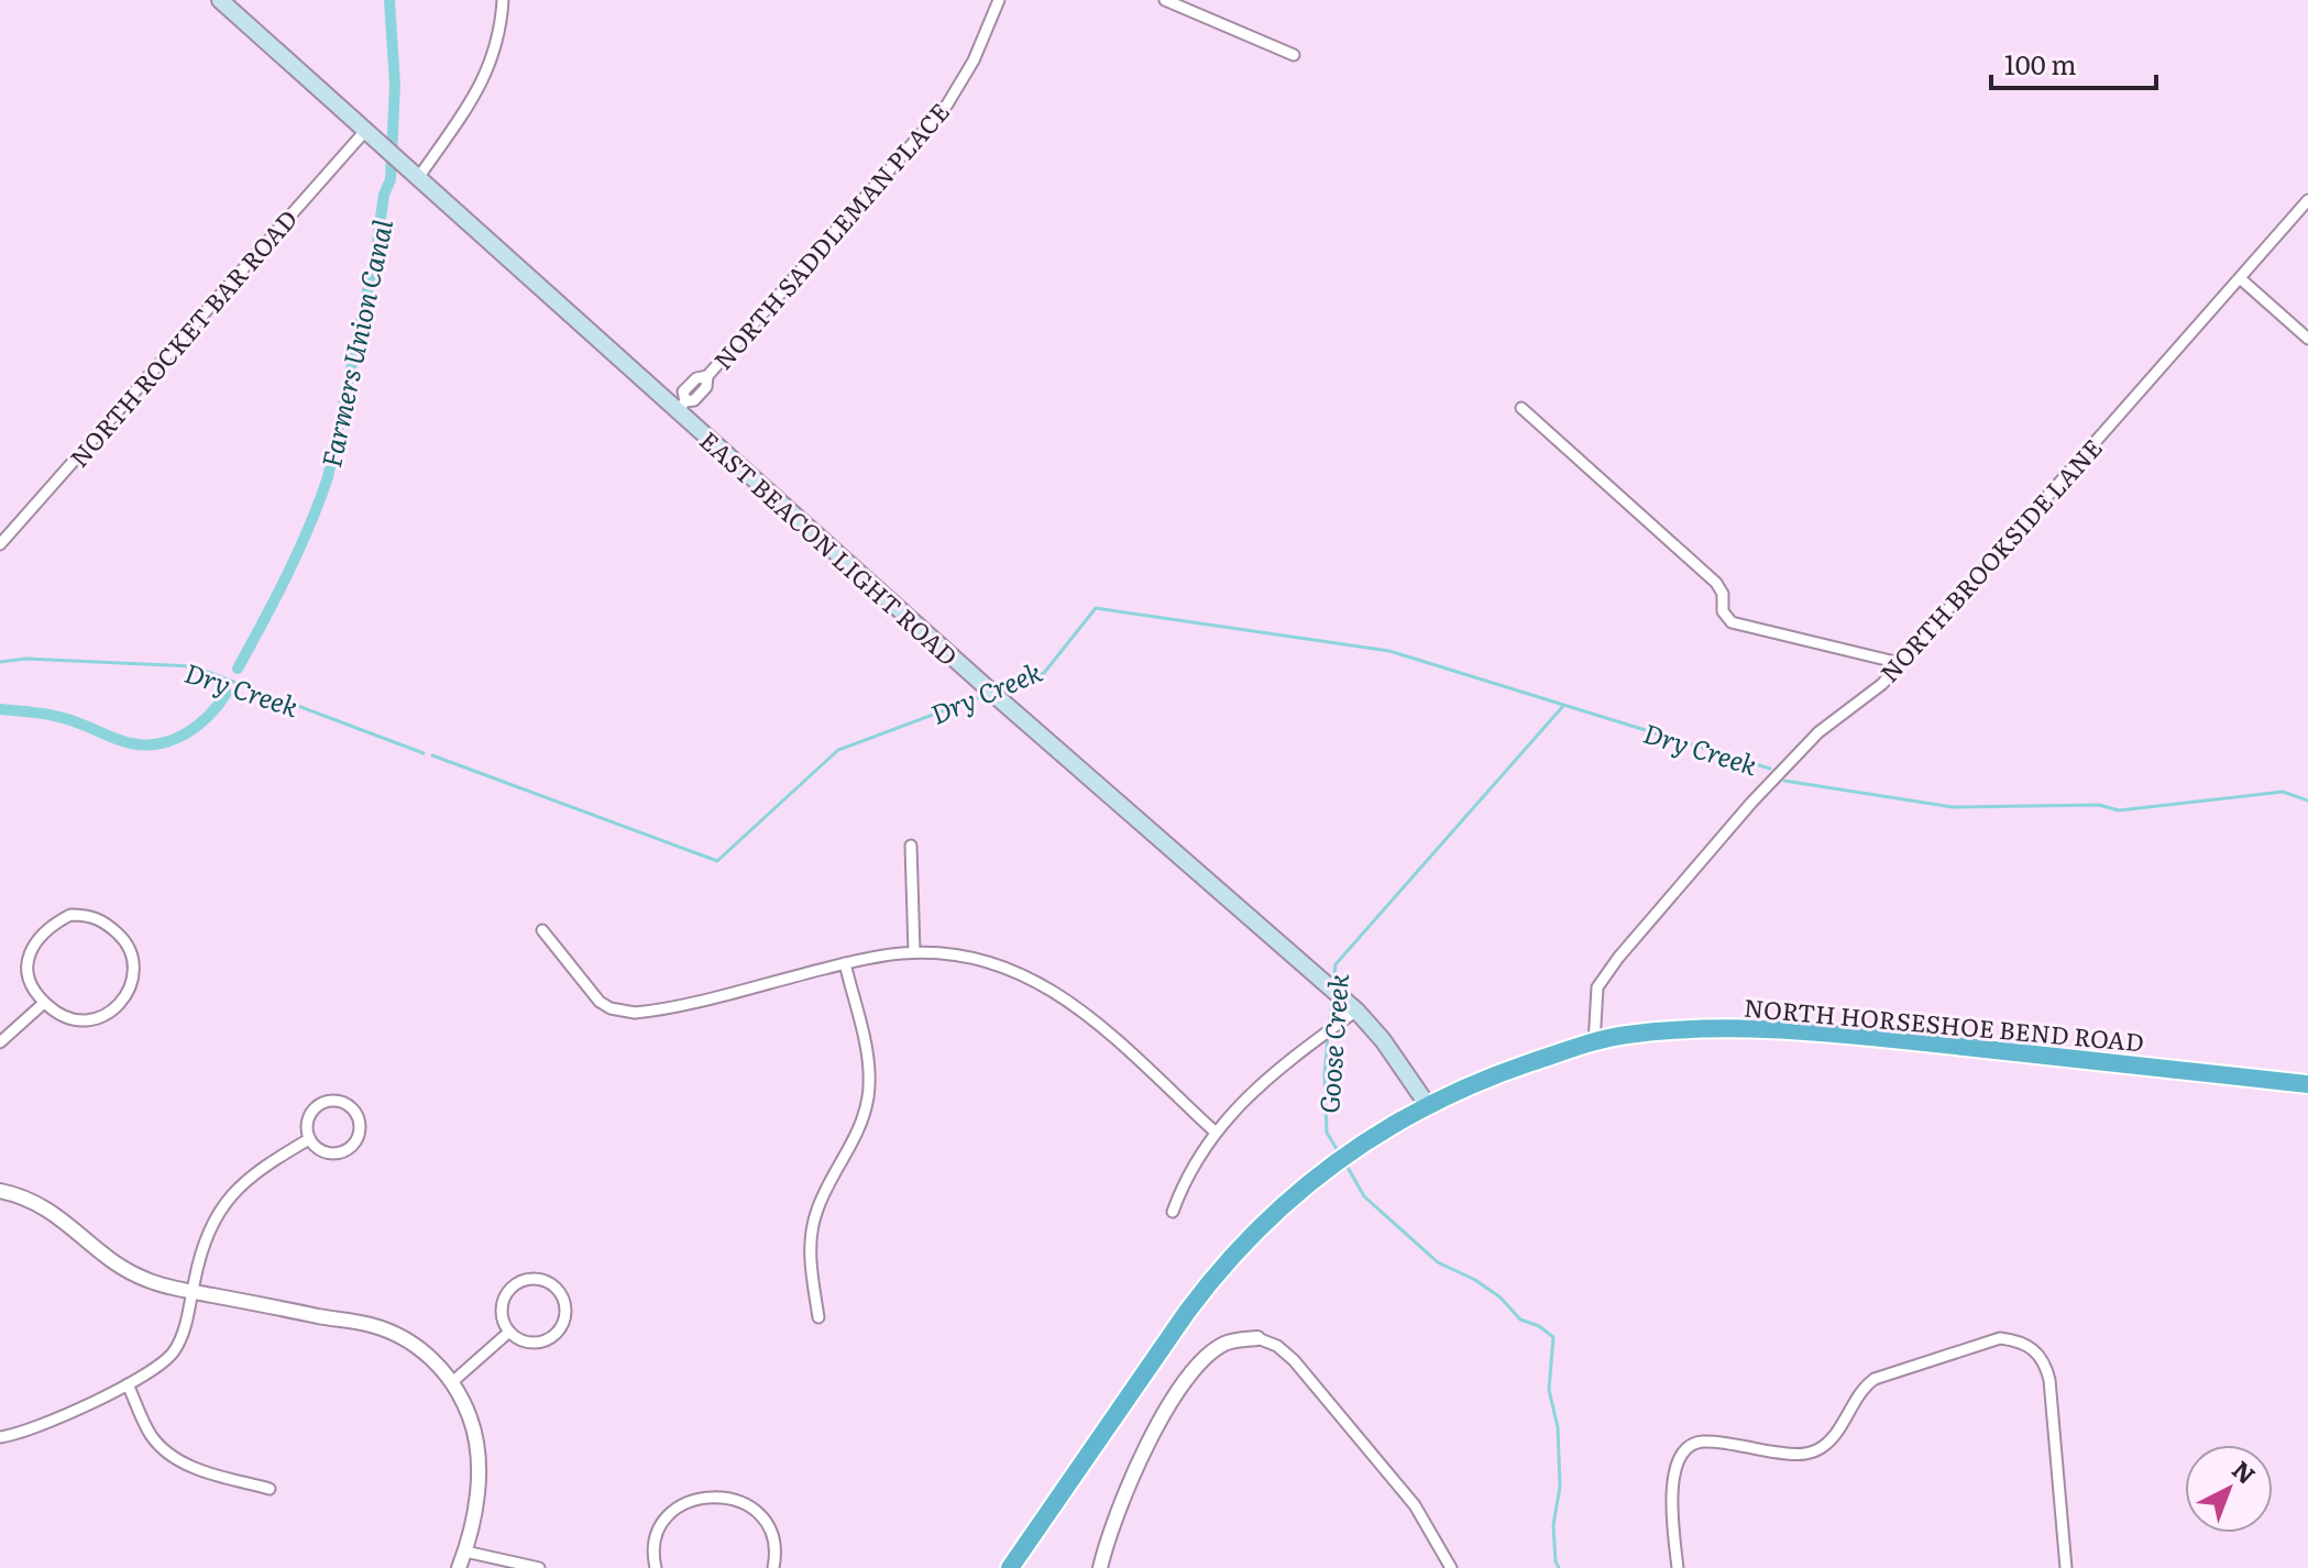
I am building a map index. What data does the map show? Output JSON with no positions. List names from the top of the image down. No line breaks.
{"streets":{"highway":["NORTH HORSESHOE BEND ROAD"],"main road":["EAST BEACON LIGHT ROAD"],"street":["NORTH SADDLEMAN PLACE","NORTH ROCKET BAR ROAD","NORTH BROOKSIDE LANE"]},"crossings":[["NORTH SADDLEMAN PLACE","EAST BEACON LIGHT ROAD"],["NORTH ROCKET BAR ROAD","EAST BEACON LIGHT ROAD"],["EAST BEACON LIGHT ROAD","NORTH HORSESHOE BEND ROAD"],["NORTH BROOKSIDE LANE","NORTH HORSESHOE BEND ROAD"]],"water":["Farmers Union Canal","Dry Creek","Goose Creek"],"scale_bar":"100 m","north":"top right"}
